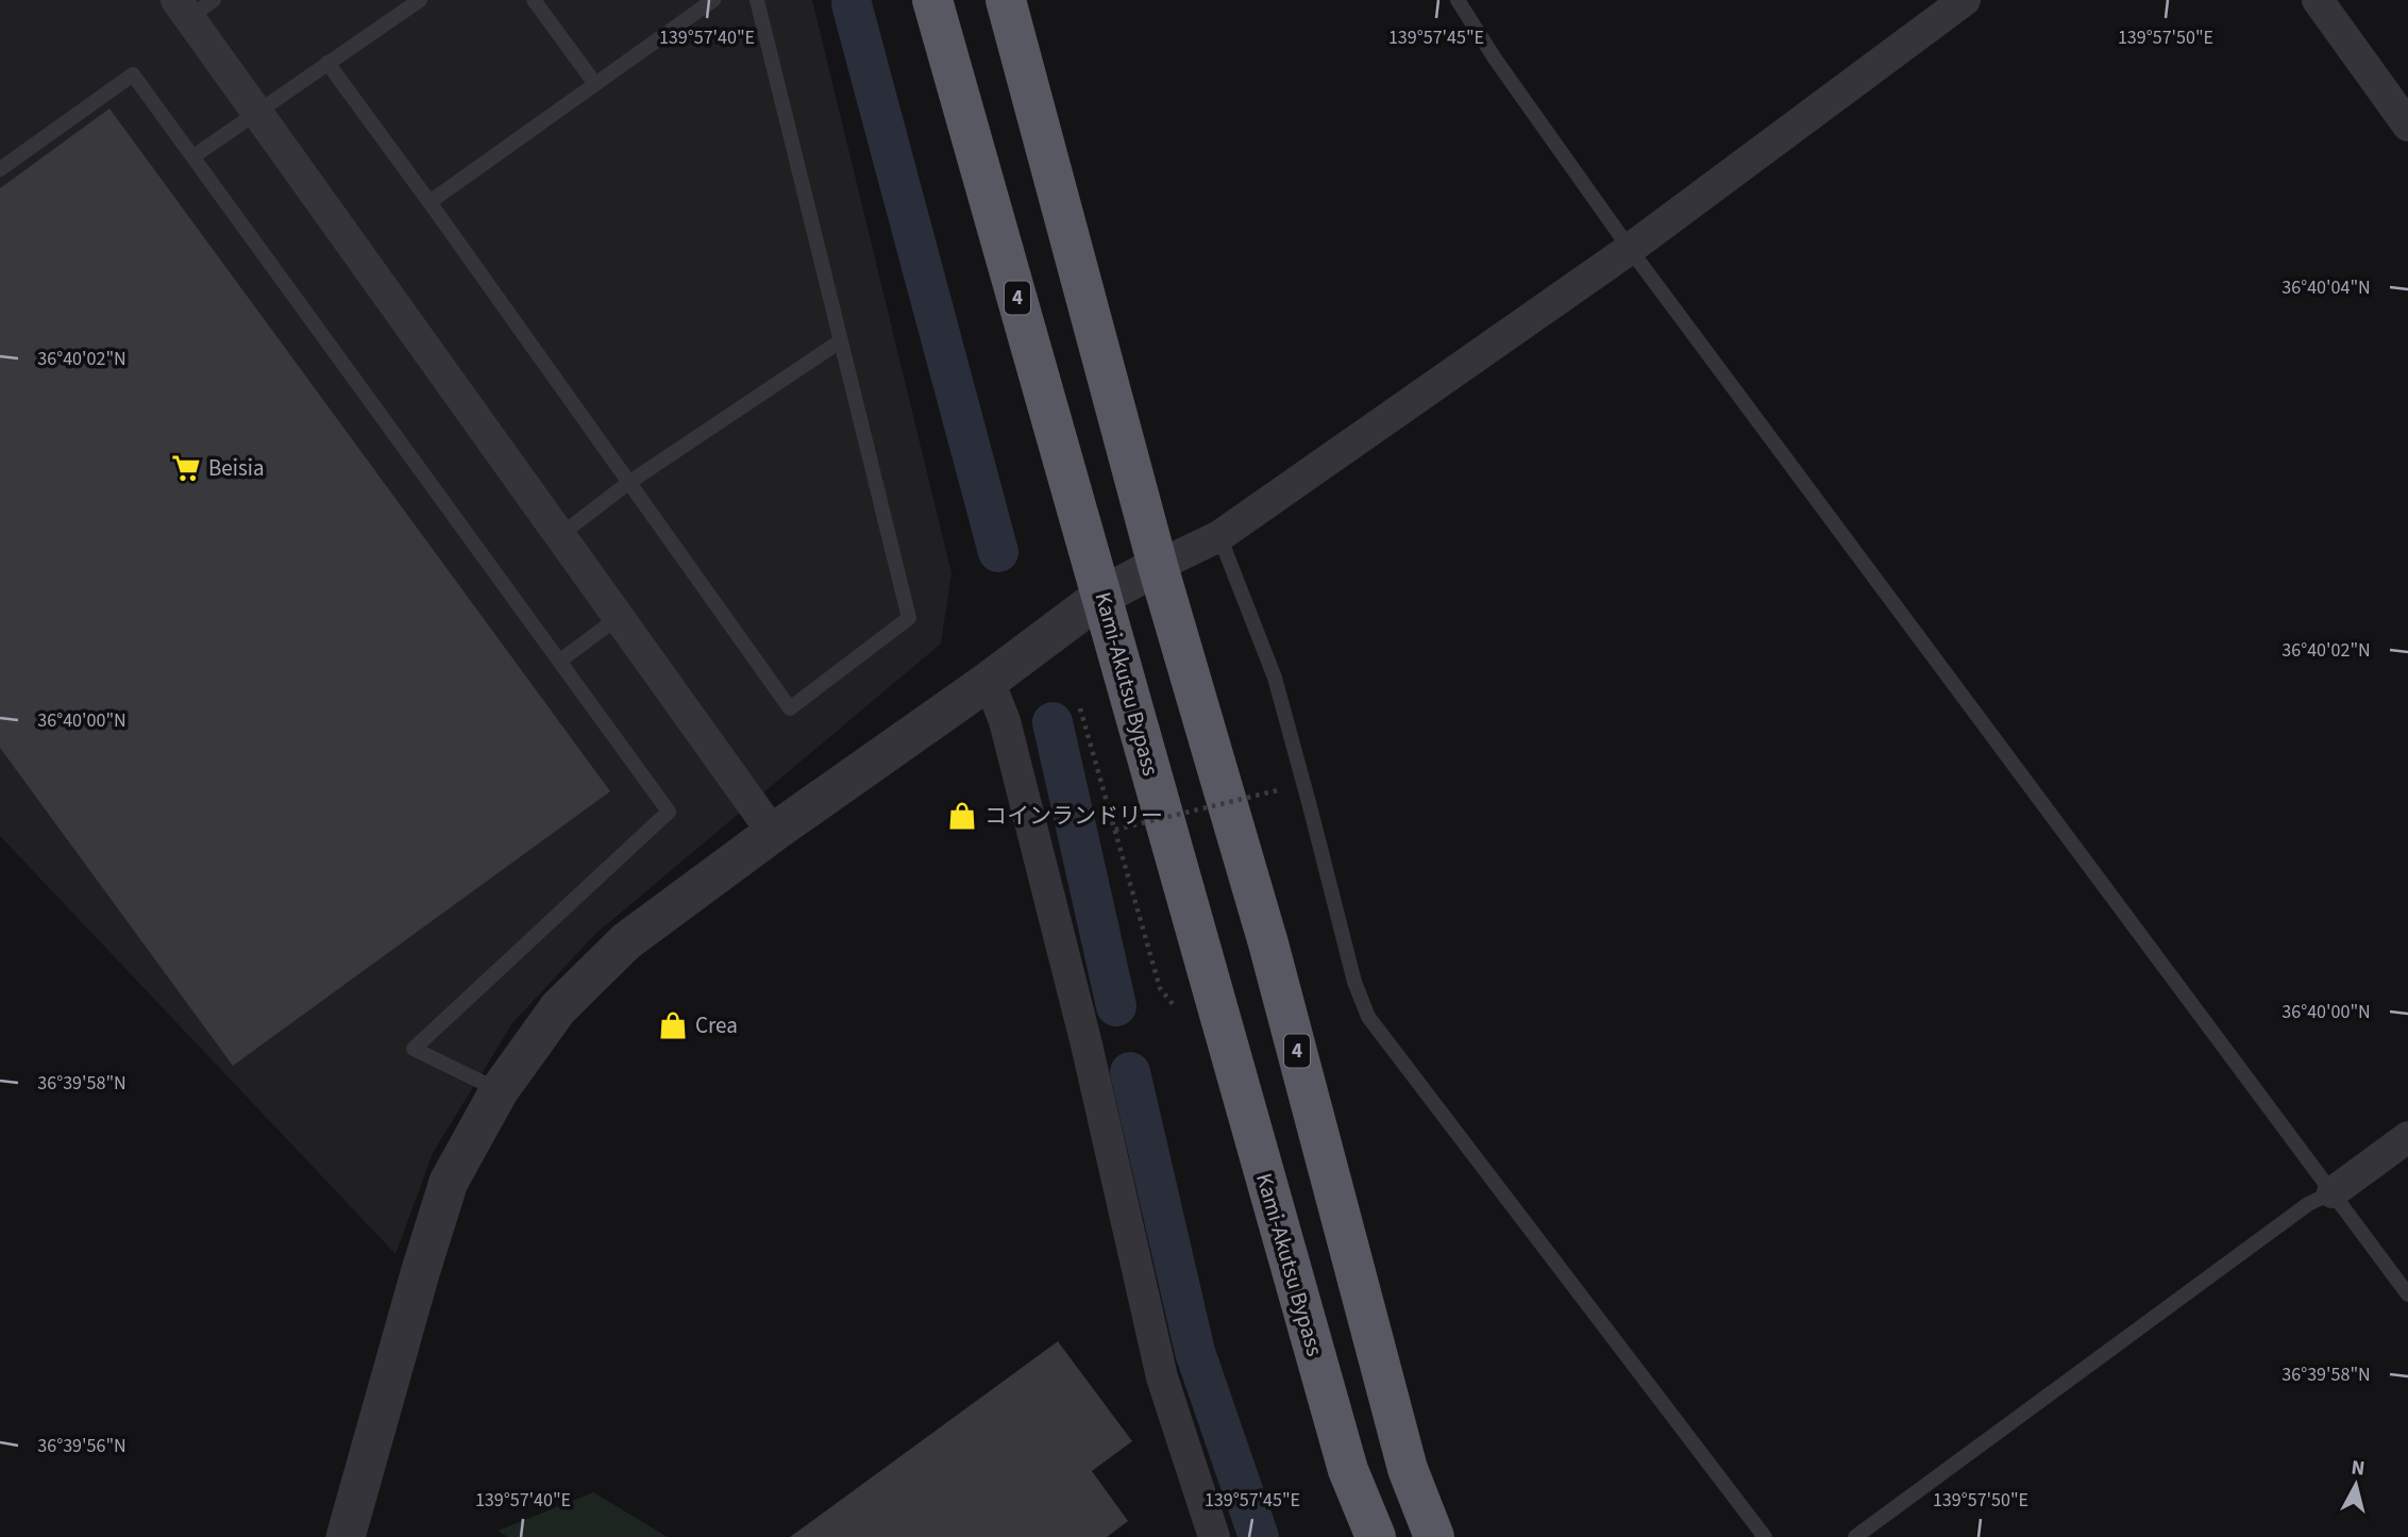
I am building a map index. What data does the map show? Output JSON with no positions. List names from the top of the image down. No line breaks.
{"streets":{"highway":["4","Kami-Akutsu Bypass"]},"places":{"supermarket":["Beisia"],"shop":["コインランドリー","Crea"]},"north":"top","coordinates":["139°57'45\"E","139°57'40\"E","139°57'50\"E","36°40'04\"N","36°40'02\"N","36°40'00\"N","36°39'58\"N","36°39'56\"N"]}
